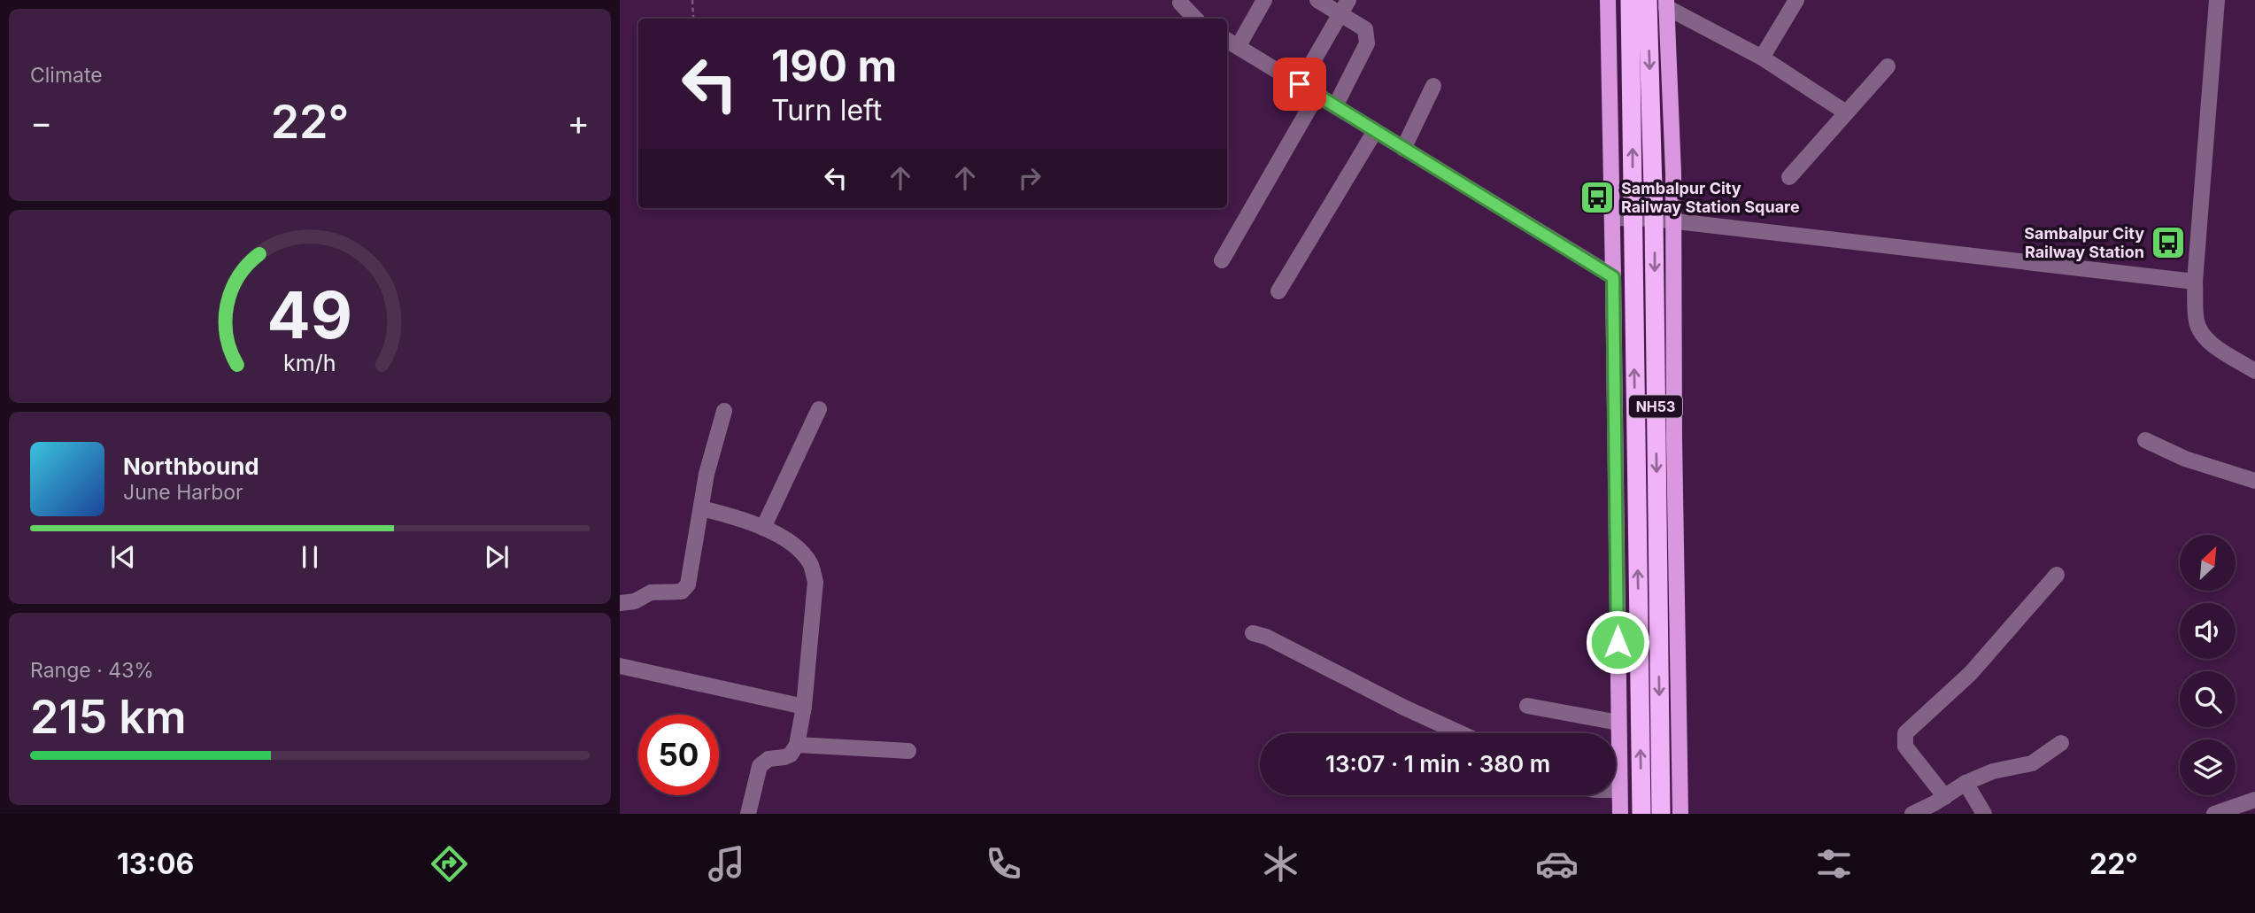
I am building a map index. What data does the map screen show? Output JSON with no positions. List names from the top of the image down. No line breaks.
{"streets":{"highway":["NH53"]},"places":{"bus stop":["Sambalpur City Railway Station Square","Sambalpur City Railway Station"]},"north":"top right","page":{"tile":["Climate",["Range · 43%","215 km"]],"turn":["190 m","Turn left"],"heat":["−","22°","+"],"song":["Northbound","June Harbor"],"limit":"50","trip":"13:07 · 1 min · 380 m","tabs":["13:06","22°"],"gauge":["49","km/h"]}}
